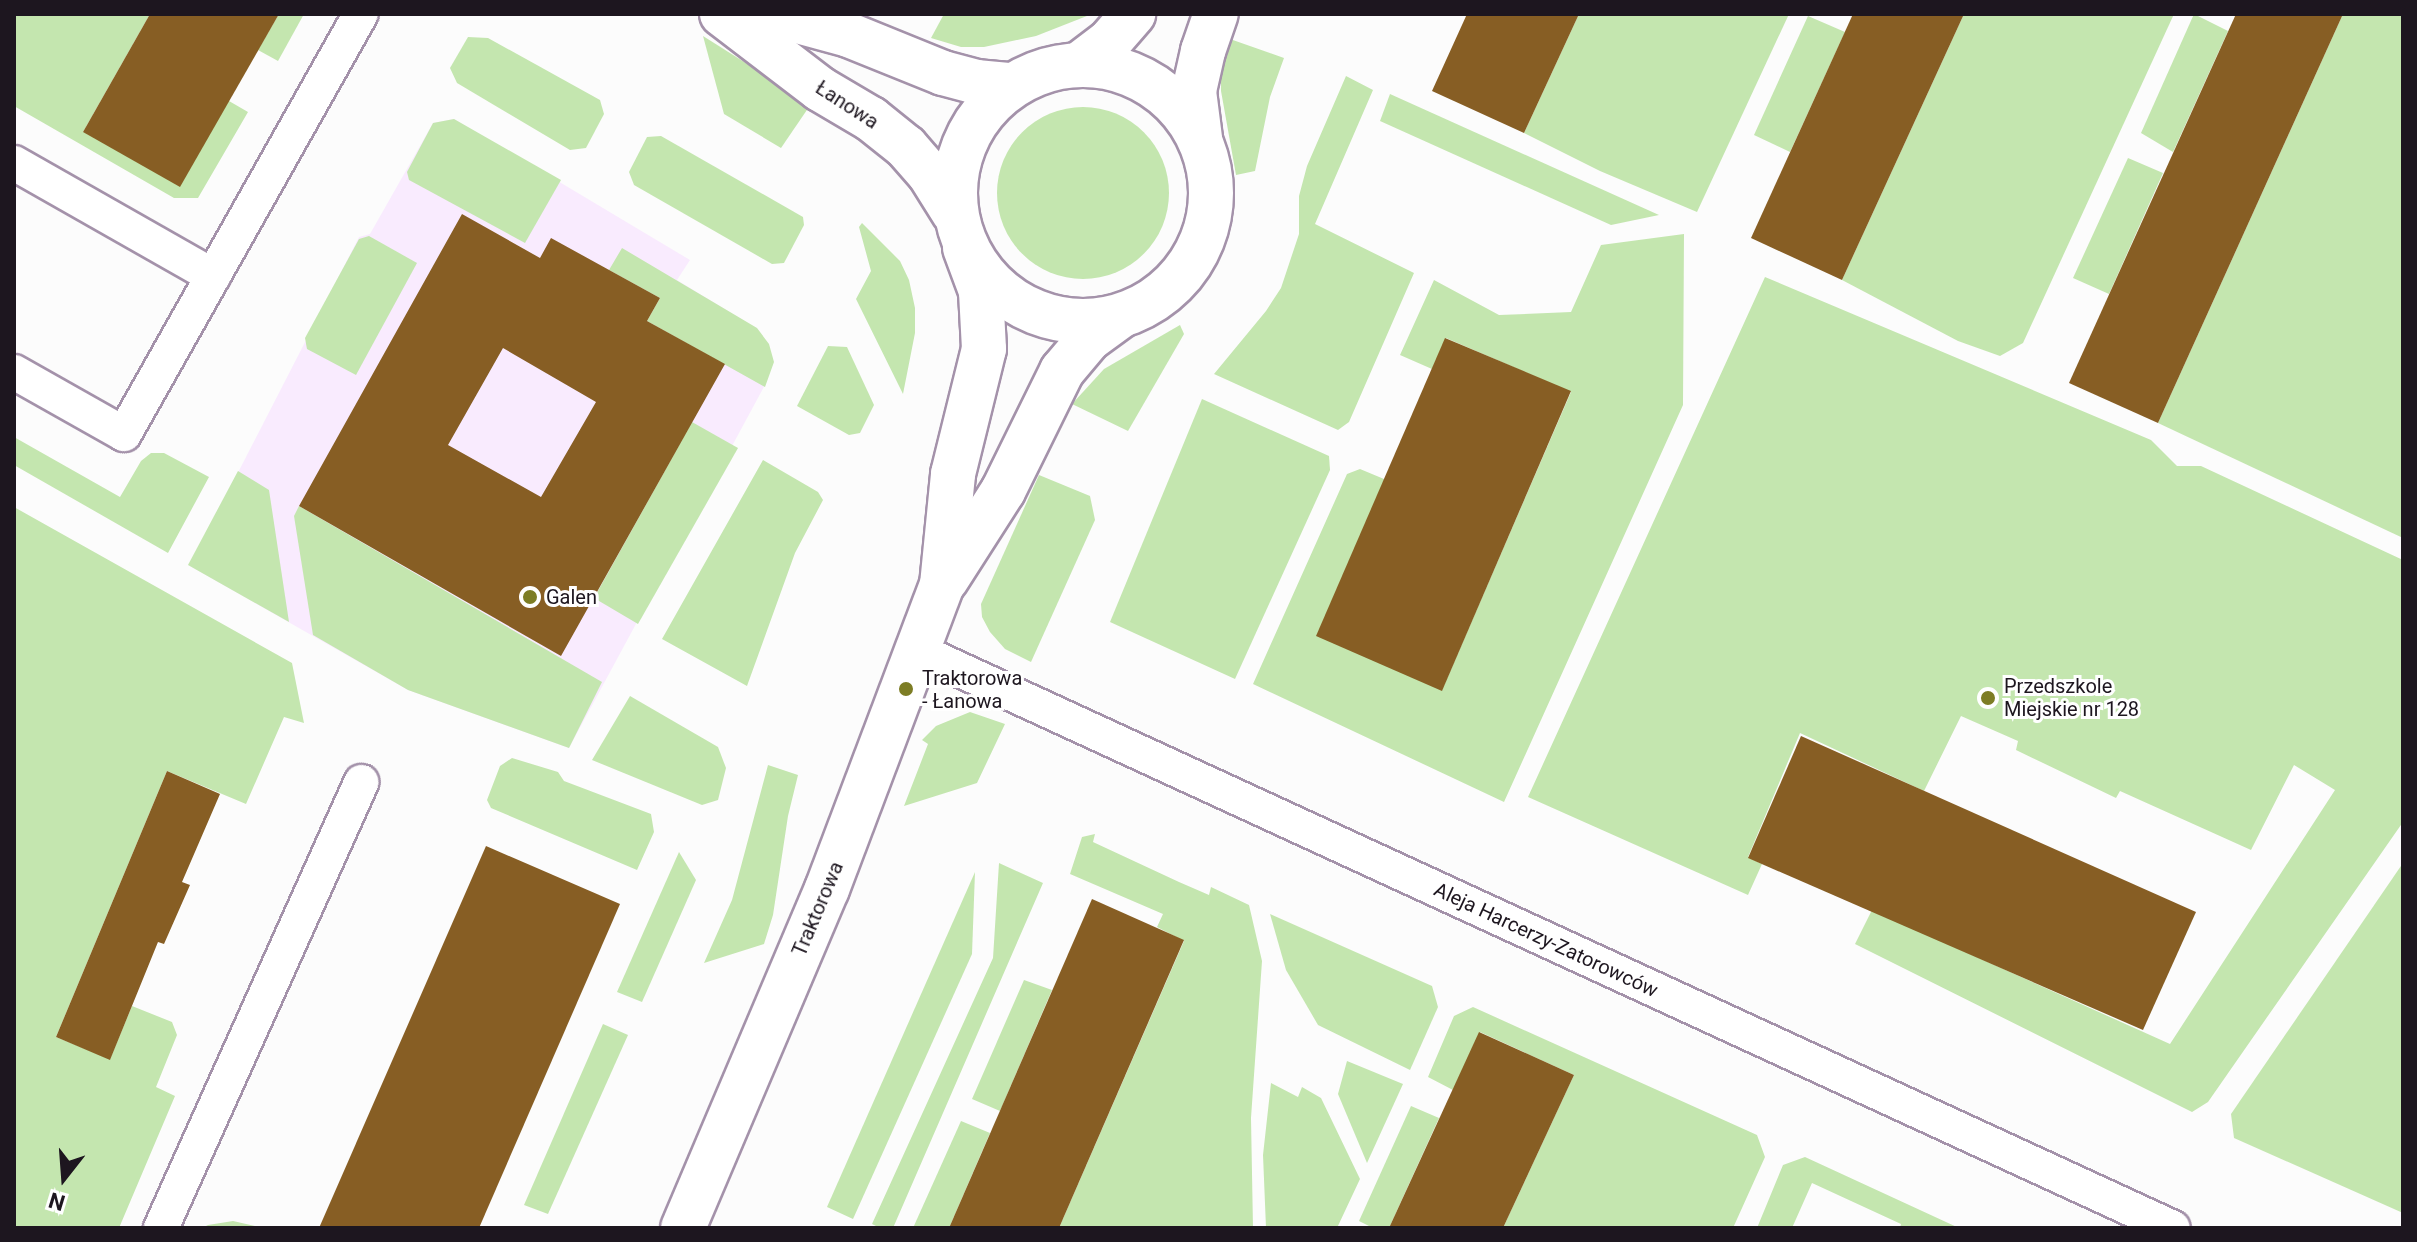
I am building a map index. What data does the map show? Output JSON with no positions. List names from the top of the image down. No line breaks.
{"streets":{"main road":["Łanowa","Traktorowa"],"lane":["Aleja Harcerzy-Zatorowców"]},"crossings":[["Łanowa","Traktorowa"],["Traktorowa","Aleja Harcerzy-Zatorowców"]],"places":["Galen","Traktorowa - Łanowa","Przedszkole Miejskie nr 128"],"north":"bottom"}
